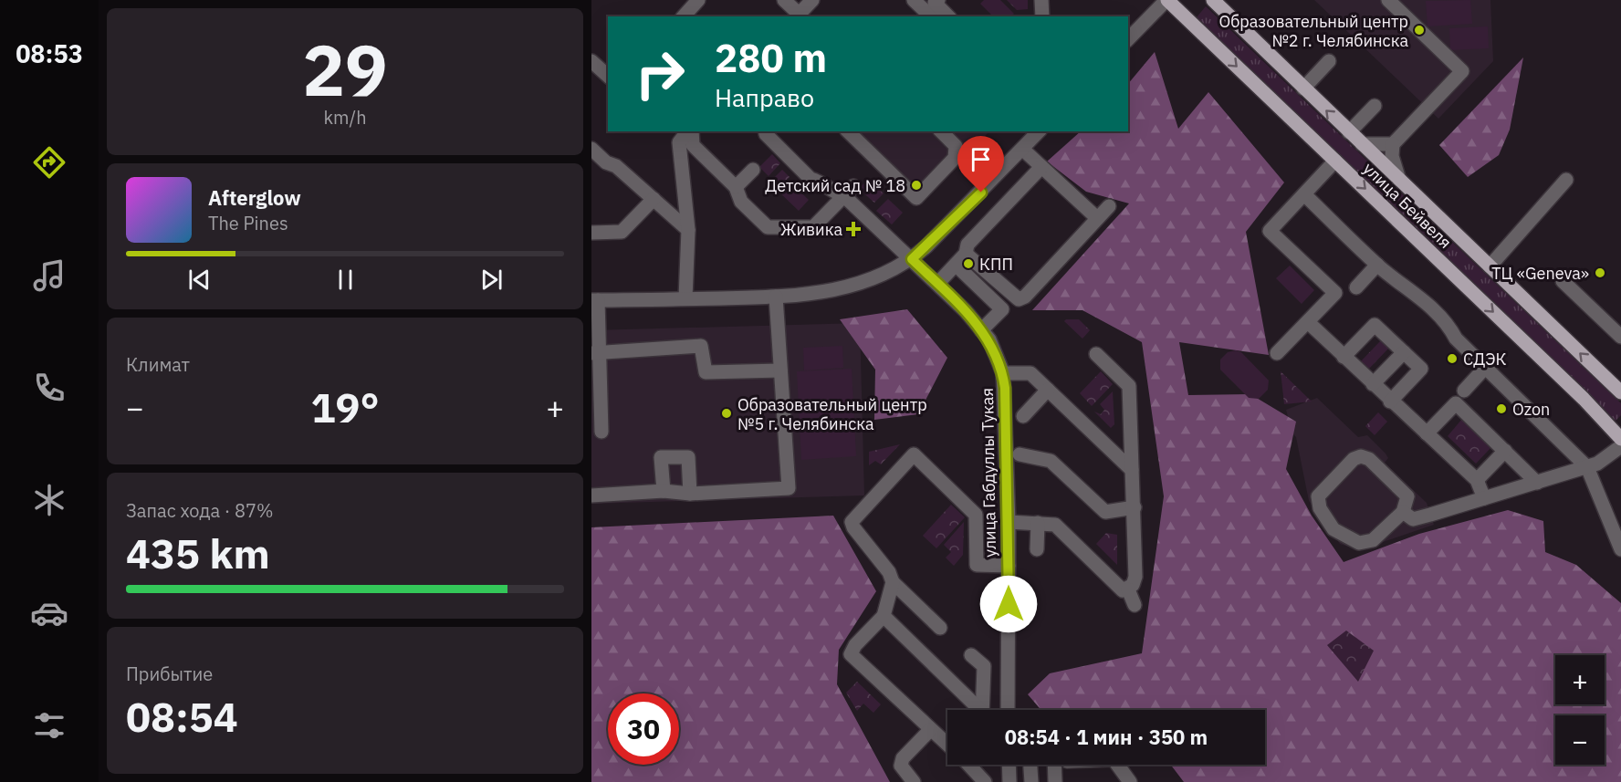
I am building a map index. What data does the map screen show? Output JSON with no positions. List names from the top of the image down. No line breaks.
{"streets":{"main road":["улица Бейвеля"],"street":["улица Габдуллы Тукая"]},"places":{"other":["Образовательный центр №2 г. Челябинска","Детский сад № 18","КПП","ТЦ «Geneva»","СДЭК","Ozon","Образовательный центр №5 г. Челябинска"],"health":["Живика"]},"page":{"tabs":"08:53","tile":[["29","km/h"],"Климат",["Запас хода · 87%","435 km"],["Прибытие","08:54"]],"turn":["280 m","Направо"],"song":["Afterglow","The Pines"],"heat":["−","19°","+"],"map_buttons":["+","−"],"limit":"30","trip":"08:54 · 1 мин · 350 m"}}
